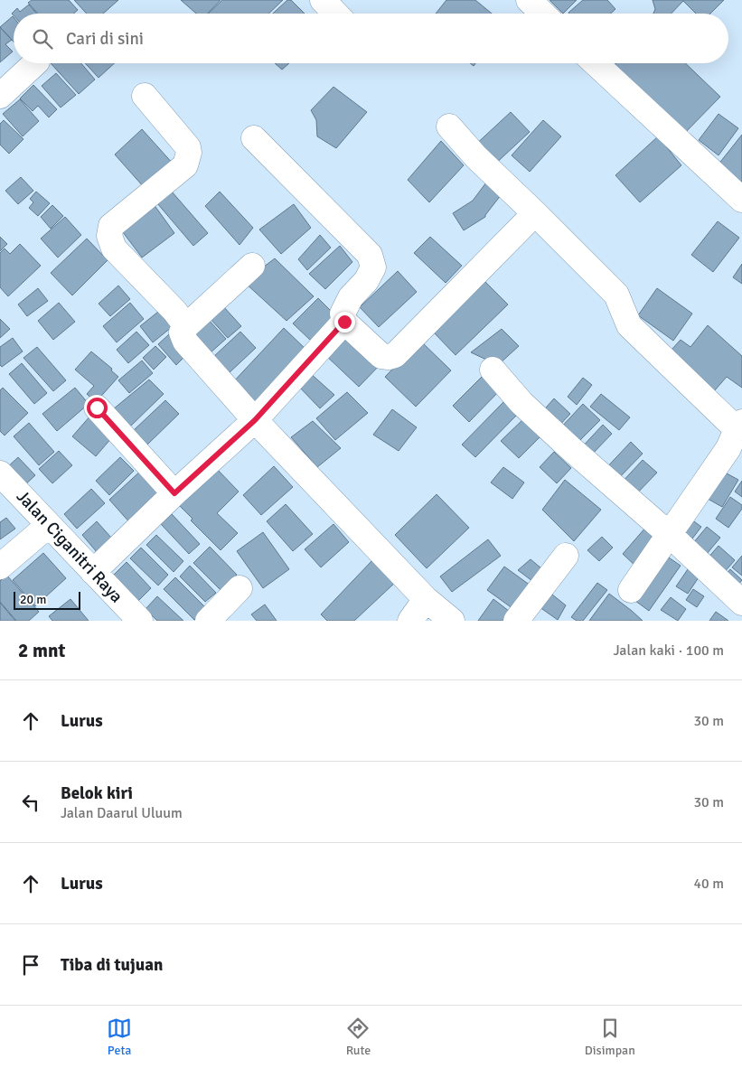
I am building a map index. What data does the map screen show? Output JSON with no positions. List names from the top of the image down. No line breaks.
{"streets":{"street":["Jalan Ciganitri Raya"]},"scale_bar":"20 m","page":{"search":"Cari di sini","scale":"20 m","heading":["2 mnt","Jalan kaki · 100 m"],"list":[["Lurus","30 m"],["Belok kiri","Jalan Daarul Uluum","30 m"],["Lurus","40 m"],"Tiba di tujuan"],"nav":["Peta","Rute","Disimpan"]}}
